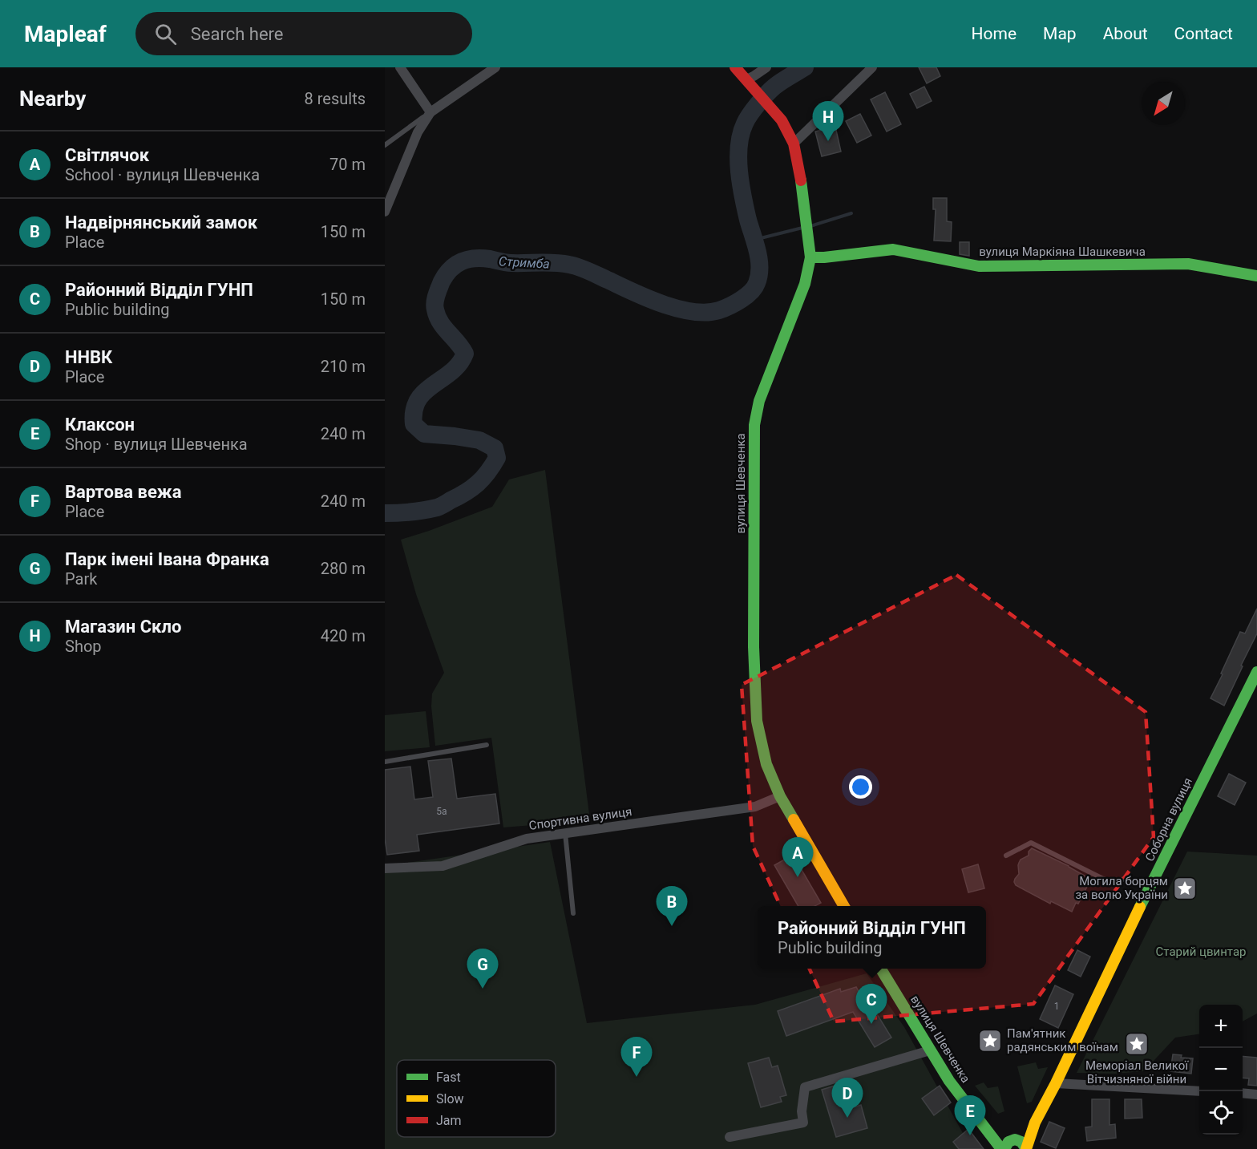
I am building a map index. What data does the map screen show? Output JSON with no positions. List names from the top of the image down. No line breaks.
{"streets":{"street":["вулиця Маркіяна Шашкевича","вулиця Шевченка","Спортивна вулиця","Соборна вулиця"]},"crossings":[["вулиця Маркіяна Шашкевича","вулиця Шевченка"],["вулиця Шевченка","Спортивна вулиця"]],"water":["Стримба"],"parks":["Старий цвинтар"],"places":{"place":["Могила борцям за волю України","Пам'ятник радянським воїнам","Меморіал Великої Вітчизняної війни"]},"house_numbers":["5а","1"],"legend":["Fast","Slow","Jam"],"north":"bottom left","page":{"header":"Mapleaf","search":"Search here","nav":["Home","Map","About","Contact"],"heading":["Nearby","8 results"],"pins":["H","A","B","G","C","F","D","E"],"list":[{"mark":"A","name":"Світлячок","note":"School · вулиця Шевченка","value":"70 m"},{"mark":"B","name":"Надвірнянський замок","note":"Place","value":"150 m"},{"mark":"C","name":"Районний Відділ ГУНП","note":"Public building","value":"150 m"},{"mark":"D","name":"ННВК","note":"Place","value":"210 m"},{"mark":"E","name":"Клаксон","note":"Shop · вулиця Шевченка","value":"240 m"},{"mark":"F","name":"Вартова вежа","note":"Place","value":"240 m"},{"mark":"G","name":"Парк імені Івана Франка","note":"Park","value":"280 m"},{"mark":"H","name":"Магазин Скло","note":"Shop","value":"420 m"}],"popup":["Районний Відділ ГУНП","Public building"],"map_buttons":["+","−"]}}
